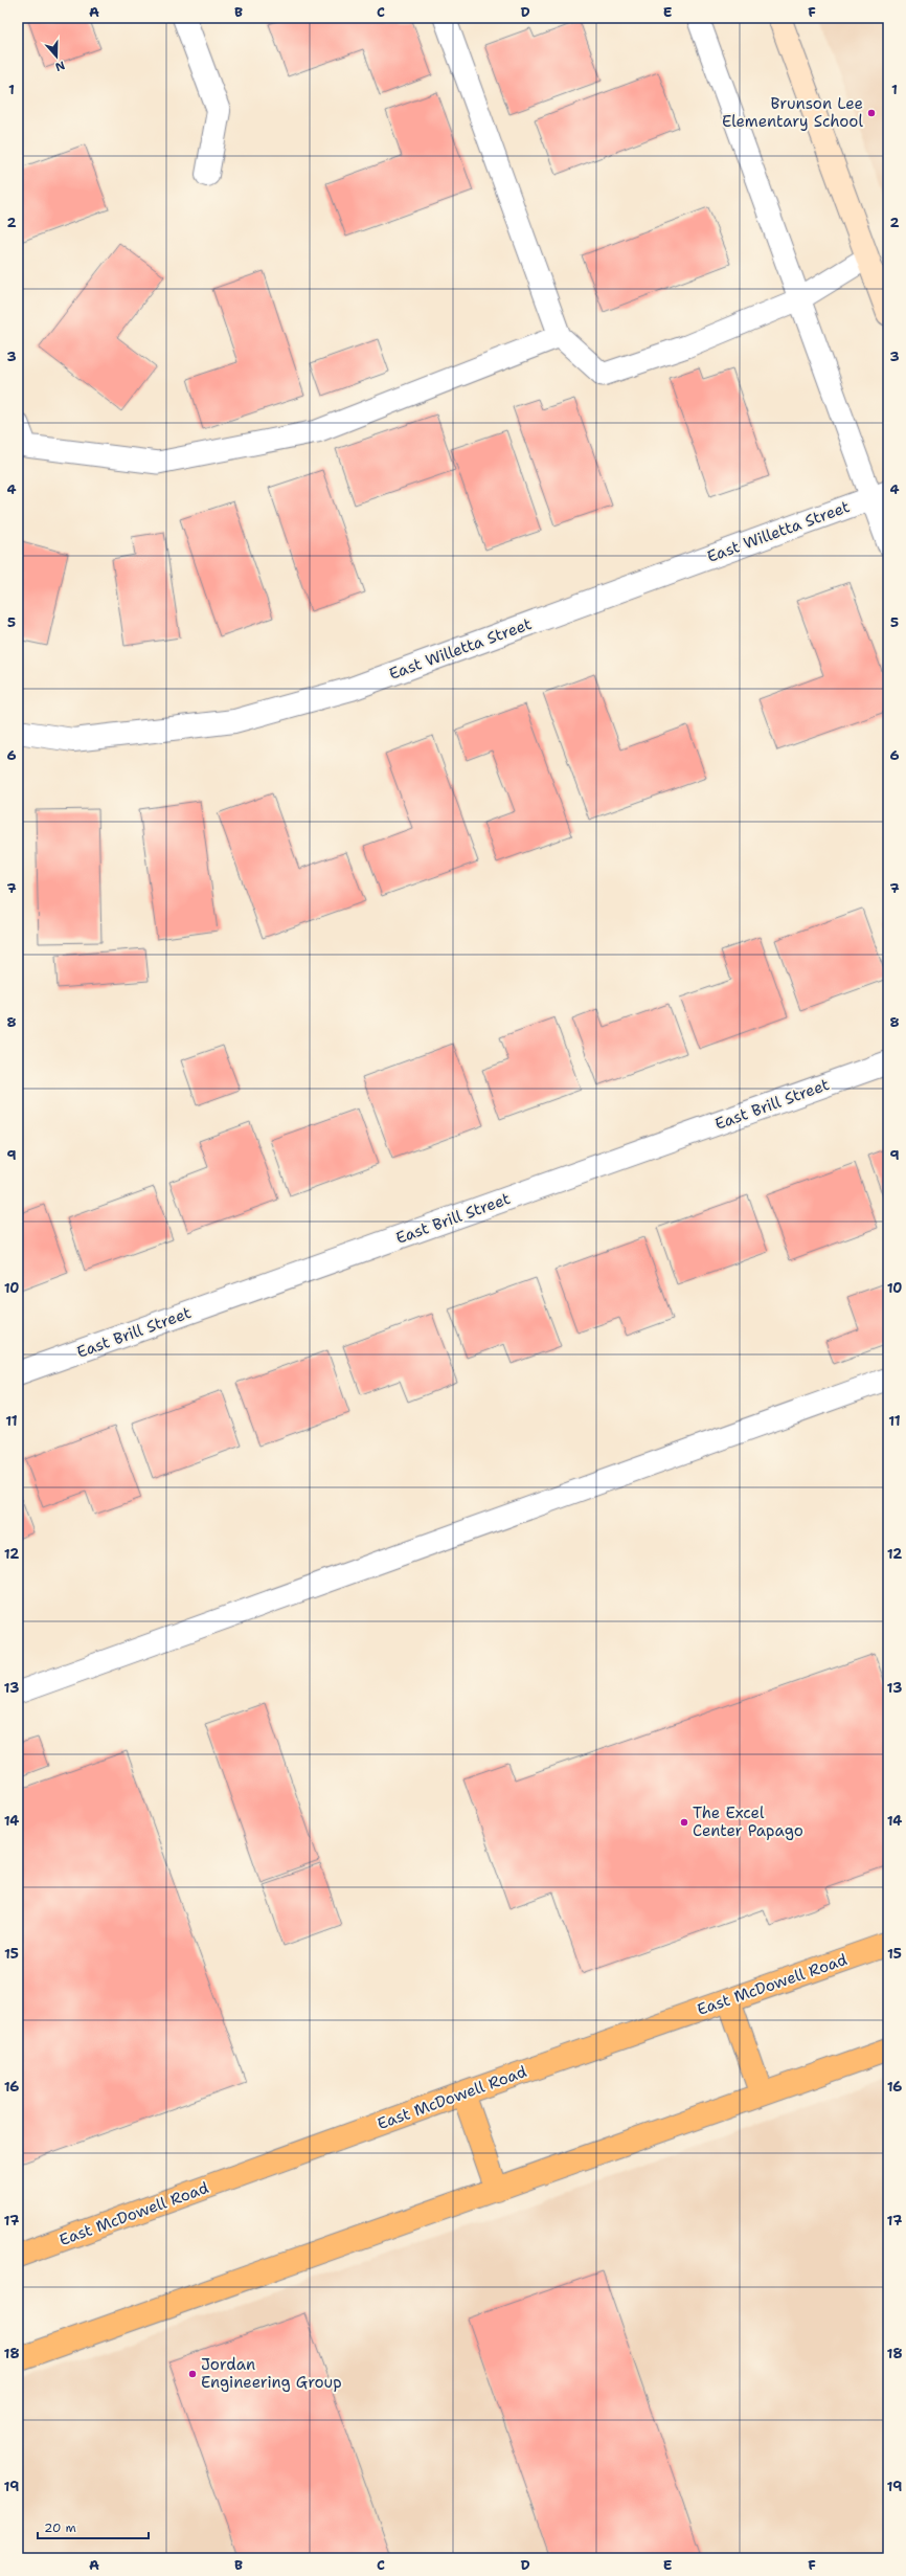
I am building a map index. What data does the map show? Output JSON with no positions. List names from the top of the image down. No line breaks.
{"streets":{"main road":["East McDowell Road"],"street":["East Willetta Street","East Brill Street"]},"places":["Brunson Lee Elementary School","The Excel Center Papago","Jordan Engineering Group"],"scale_bar":"20 m","north":"bottom","grid":{"columns":["A","B","C","D","E","F"],"rows":["1","2","3","4","5","6","7","8","9","10","11","12","13","14","15","16","17","18","19"]}}
